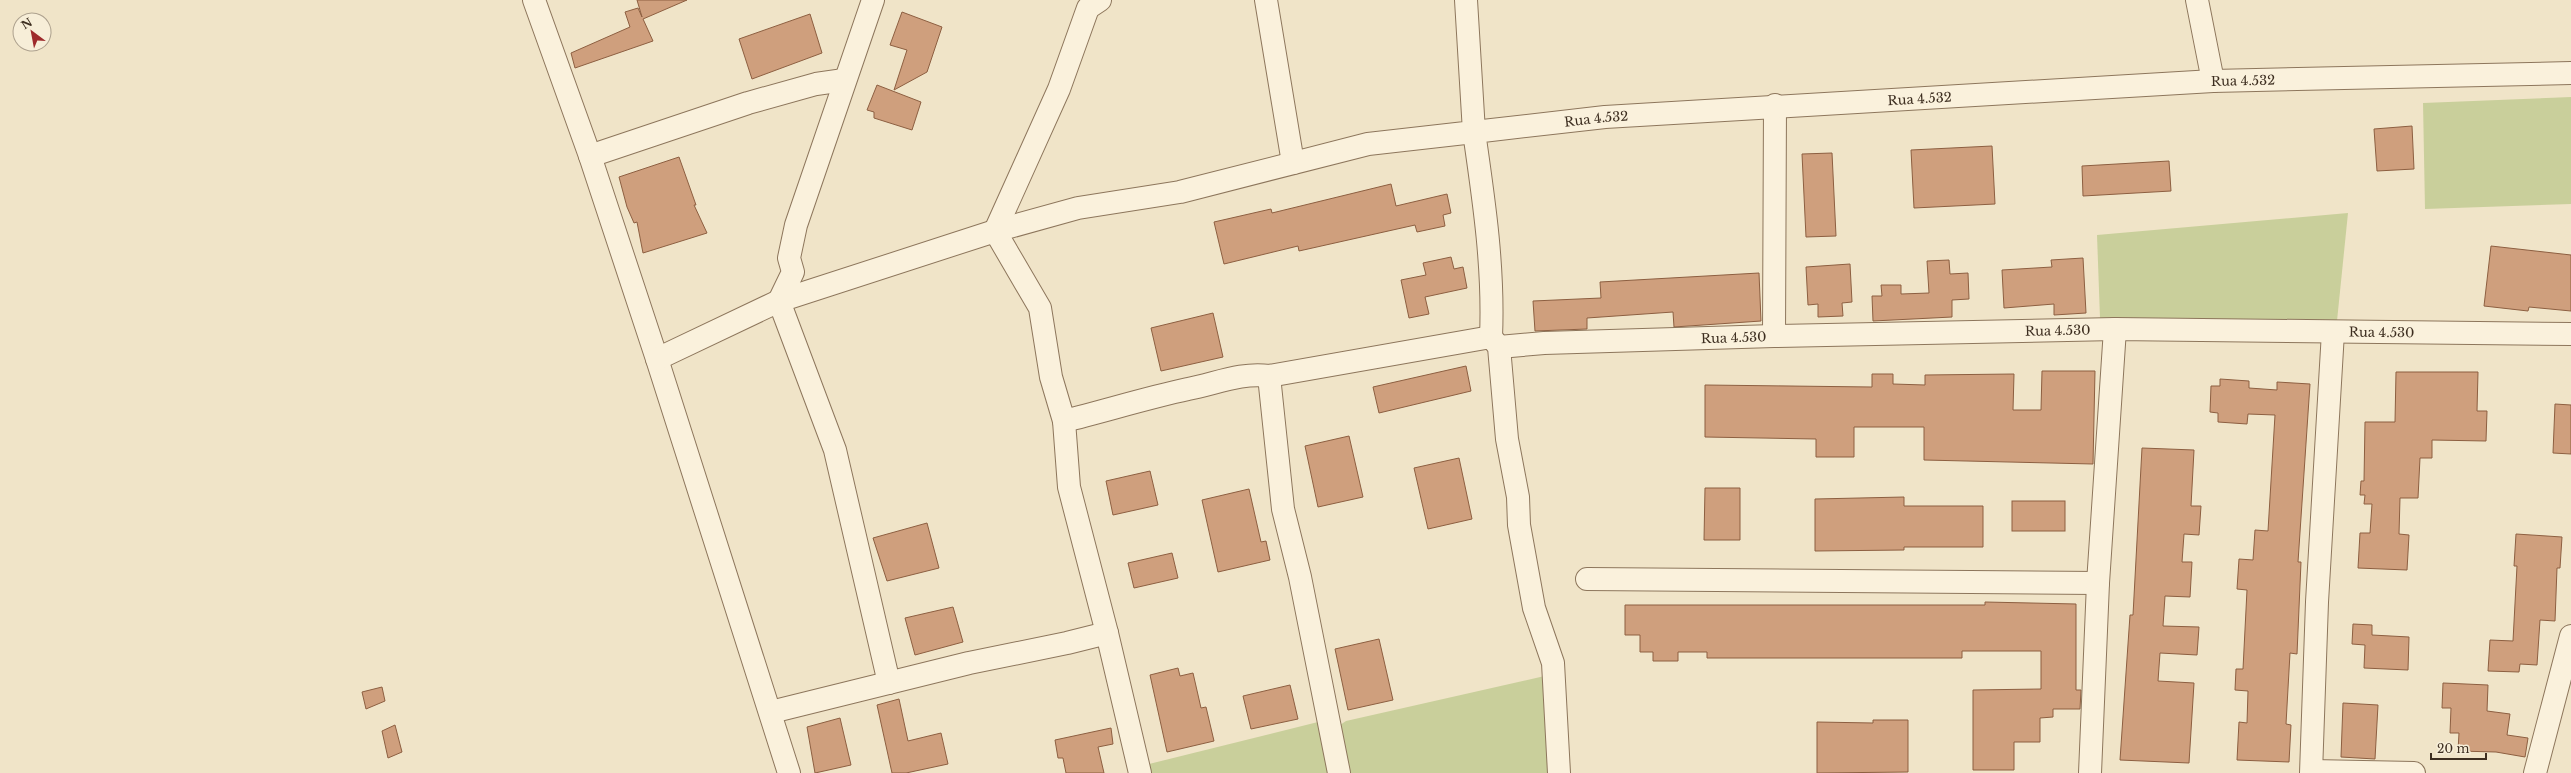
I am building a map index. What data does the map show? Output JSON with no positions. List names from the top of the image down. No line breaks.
{"streets":{"street":["Rua 4.532","Rua 4.530"]},"scale_bar":"20 m","north":"top left"}
